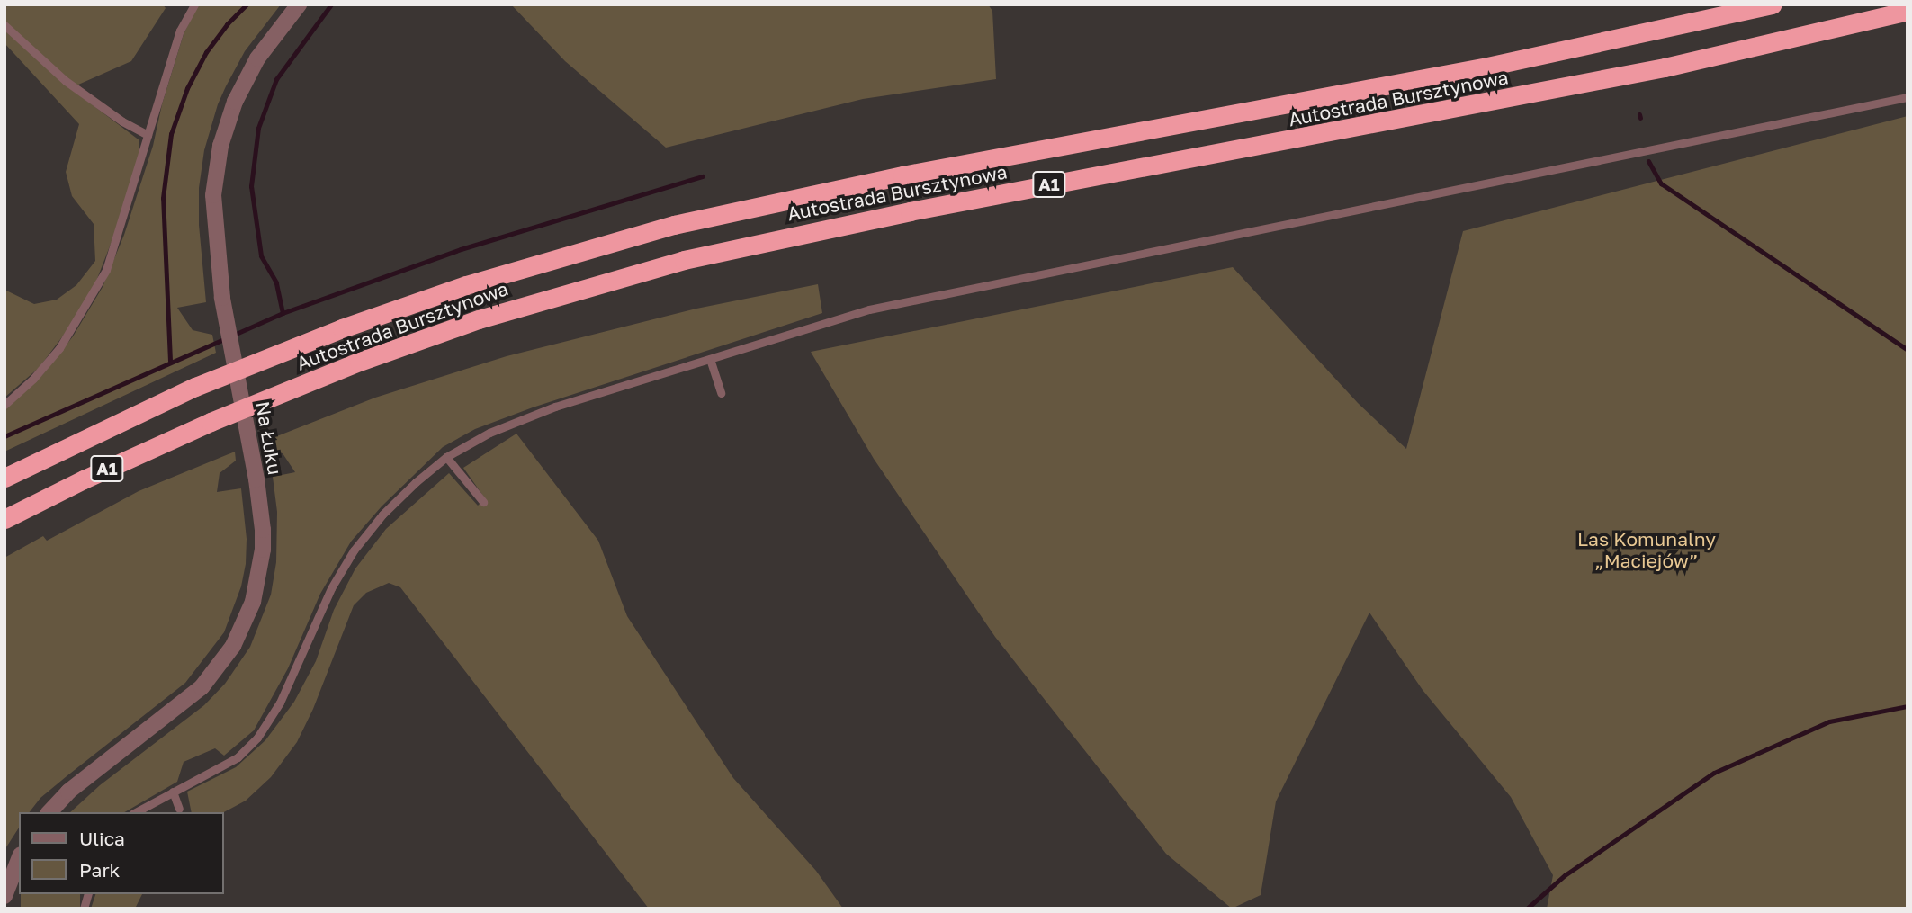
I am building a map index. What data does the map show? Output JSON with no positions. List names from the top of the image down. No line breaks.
{"streets":{"highway":["Autostrada Bursztynowa","A1"],"street":["Na Łuku"]},"parks":["Las Komunalny „Maciejów”"],"legend":["Ulica","Park"]}
